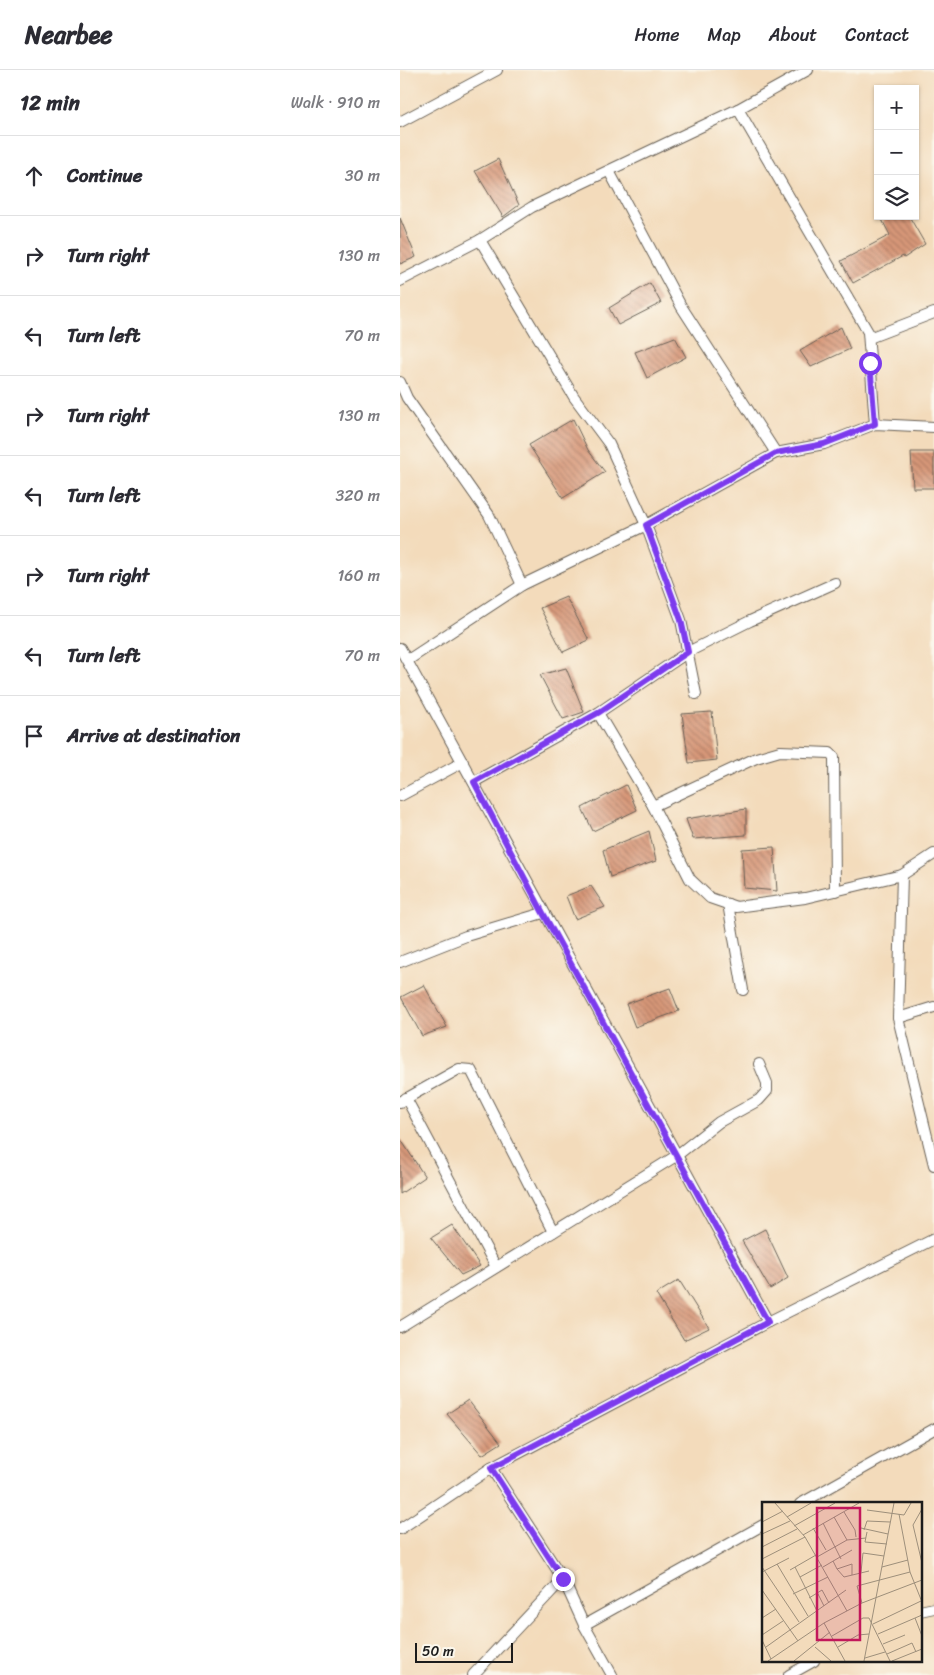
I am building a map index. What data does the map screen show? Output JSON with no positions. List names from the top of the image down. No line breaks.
{"scale_bar":"50 m","page":{"header":"Nearbee","nav":["Home","Map","About","Contact"],"heading":["12 min","Walk · 910 m"],"map_buttons":["+","−"],"list":[["Continue","30 m"],["Turn right","130 m"],["Turn left","70 m"],["Turn right","130 m"],["Turn left","320 m"],["Turn right","160 m"],["Turn left","70 m"],"Arrive at destination"],"scale":"50 m"}}
